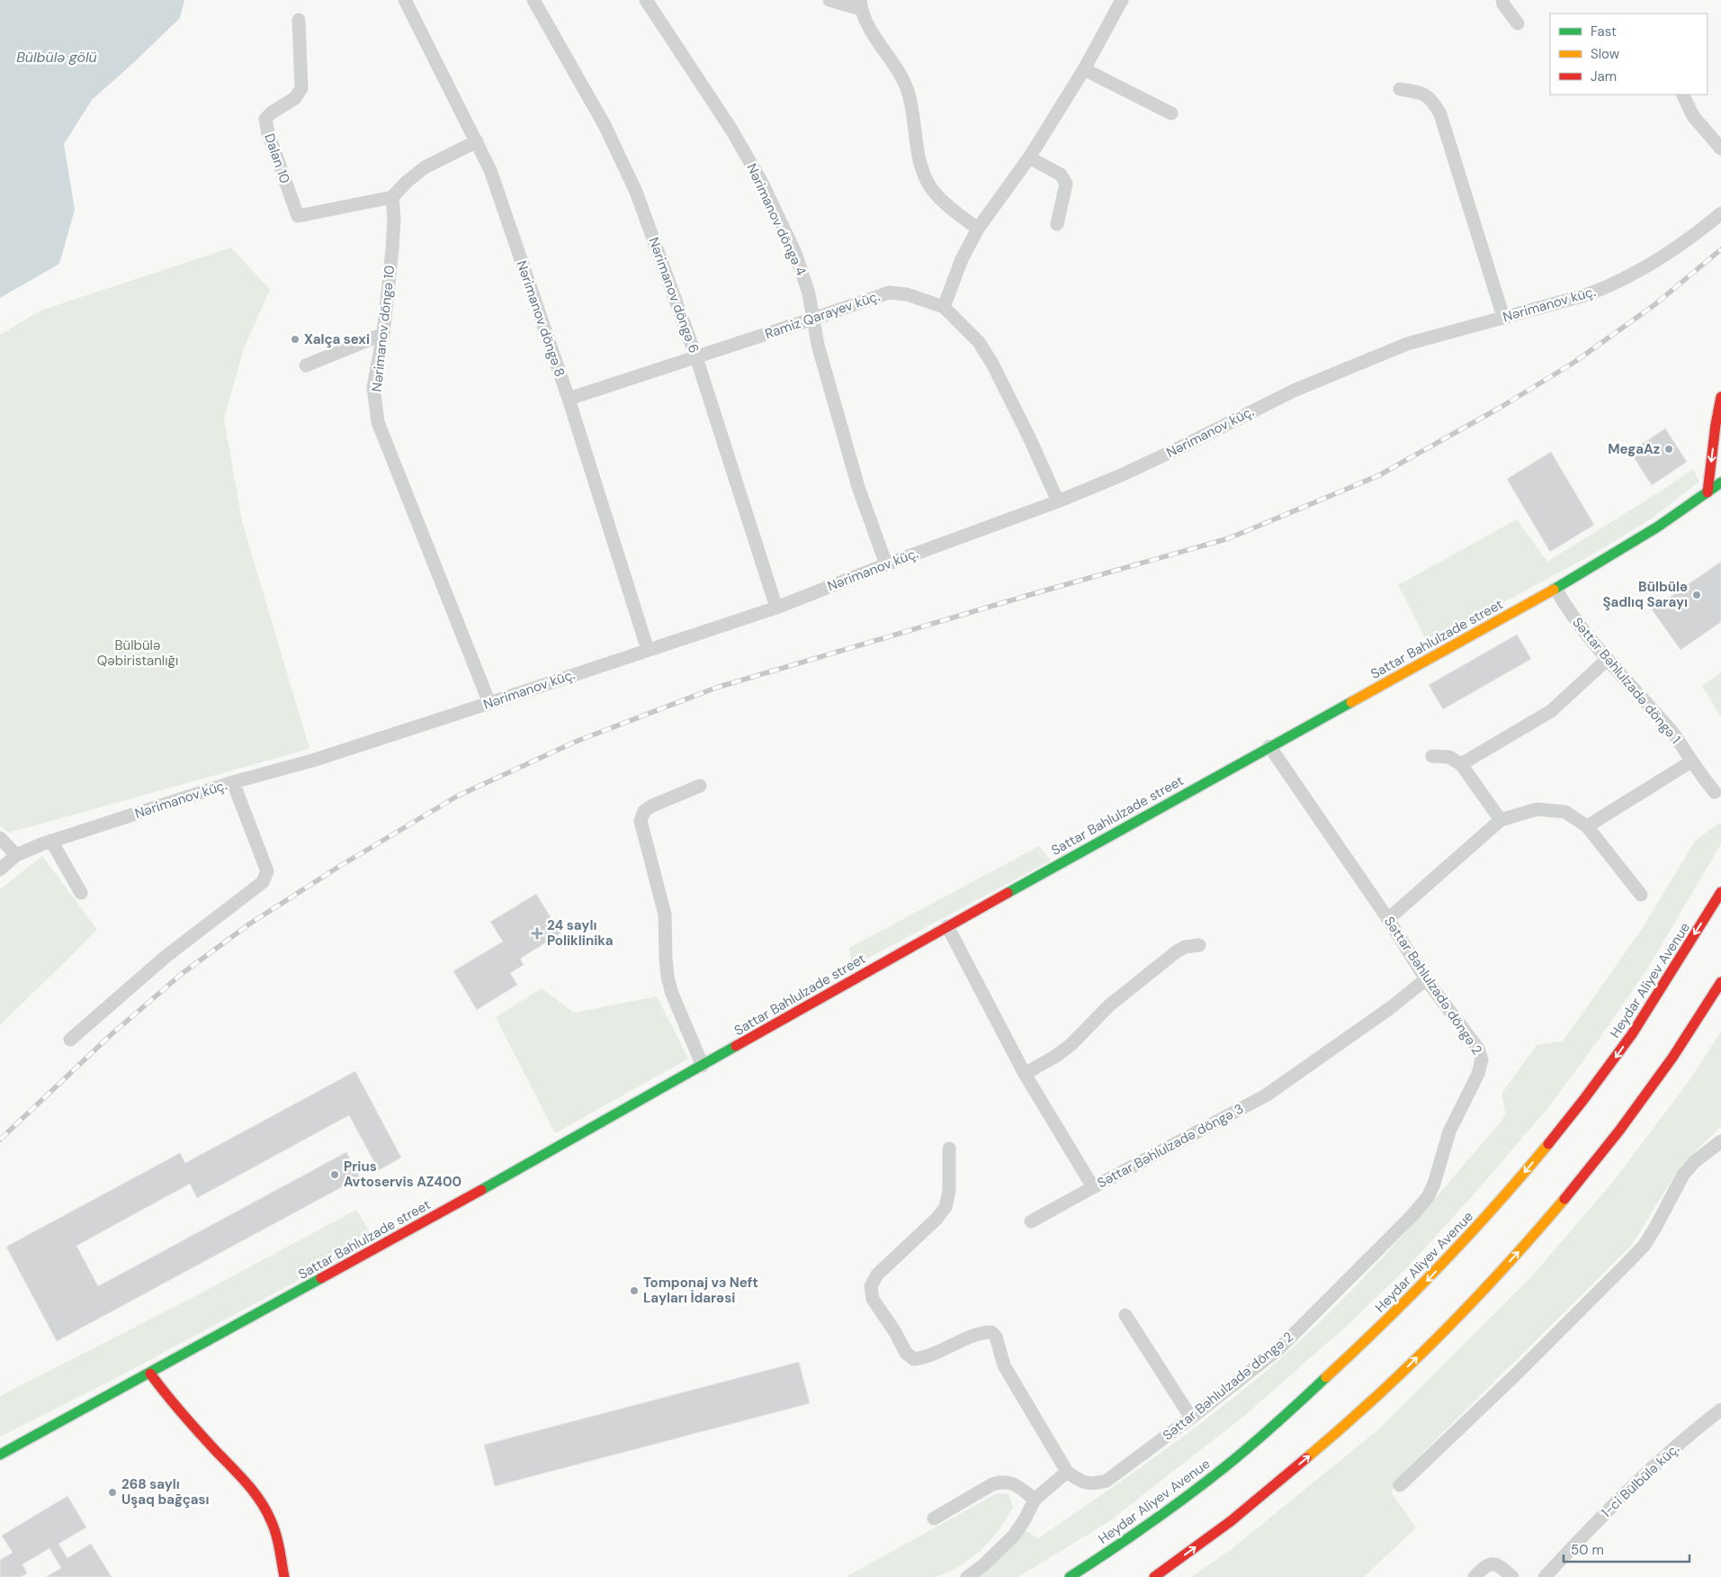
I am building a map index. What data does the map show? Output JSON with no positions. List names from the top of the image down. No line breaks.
{"streets":{"main road":["Sattar Bahlulzade street","Heydar Aliyev Avenue"],"street":["Dalan 10","Nərimanov döngə 4","Nərimanov döngə 6","Nərimanov küç.","Ramiz Qarayev küç.","Nərimanov döngə 8","Nərimanov döngə 10","Səttar Bəhlulzadə döngə 1","Səttar Bəhlulzadə döngə 2","Səttar Bəhlulzadə döngə 3","1-ci Bülbülə küç."]},"crossings":[["Dalan 10","Nərimanov döngə 10"],["Nərimanov döngə 4","Nərimanov küç."],["Nərimanov döngə 4","Ramiz Qarayev küç."],["Nərimanov döngə 6","Nərimanov küç."],["Nərimanov döngə 6","Ramiz Qarayev küç."],["Nərimanov küç.","Nərimanov döngə 8"],["Nərimanov küç.","Nərimanov döngə 10"],["Ramiz Qarayev küç.","Nərimanov döngə 8"],["Sattar Bahlulzade street","Səttar Bəhlulzadə döngə 1"],["Sattar Bahlulzade street","Səttar Bəhlulzadə döngə 2"],["Sattar Bahlulzade street","Səttar Bəhlulzadə döngə 3"],["Səttar Bəhlulzadə döngə 2","Səttar Bəhlulzadə döngə 3"]],"water":["Bülbülə gölü"],"parks":["Bülbülə Qəbiristanlığı"],"places":{"other":["Xalça sexi","MegaAz","Bülbülə Şadlıq Sarayı","Prius Avtoservis AZ400","Tomponaj vэ Neft Layları İdarəsi","268 saylı Uşaq bağçası"],"health":["24 saylı Poliklinika"]},"legend":["Fast","Slow","Jam"],"scale_bar":"50 m"}
